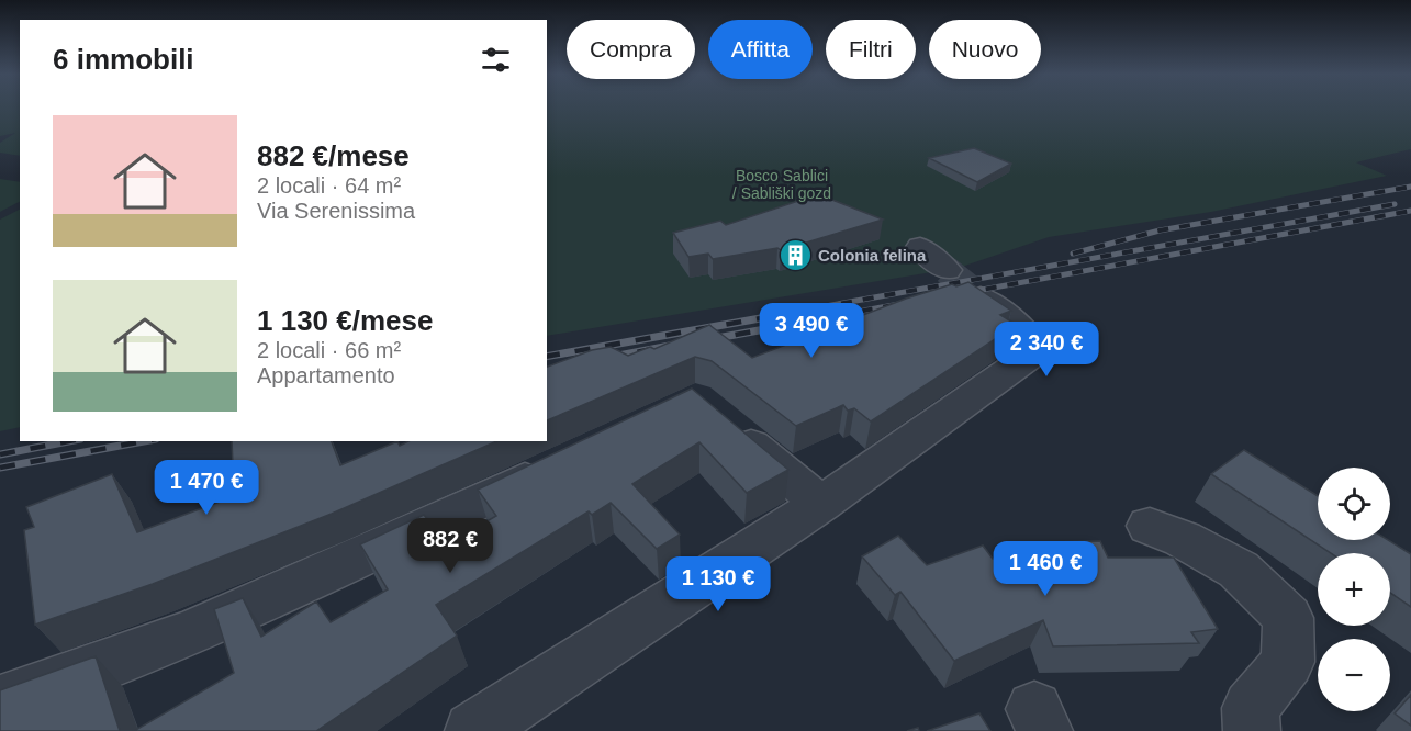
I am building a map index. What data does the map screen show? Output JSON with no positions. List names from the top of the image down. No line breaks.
{"parks":["Bosco Sablici / Sabliški gozd"],"places":{"building":["Colonia felina"]},"page":{"chip":["Compra","Affitta","Filtri","Nuovo"],"heading":"6 immobili","list":[{"name":"882 €/mese","note":"2 locali · 64 m² · Via Serenissima"},{"name":"1 130 €/mese","note":"2 locali · 66 m² · Appartamento"}],"price":["3 490 €","2 340 €","1 470 €","882 €","1 460 €","1 130 €"],"map_buttons":["+","−"]}}
